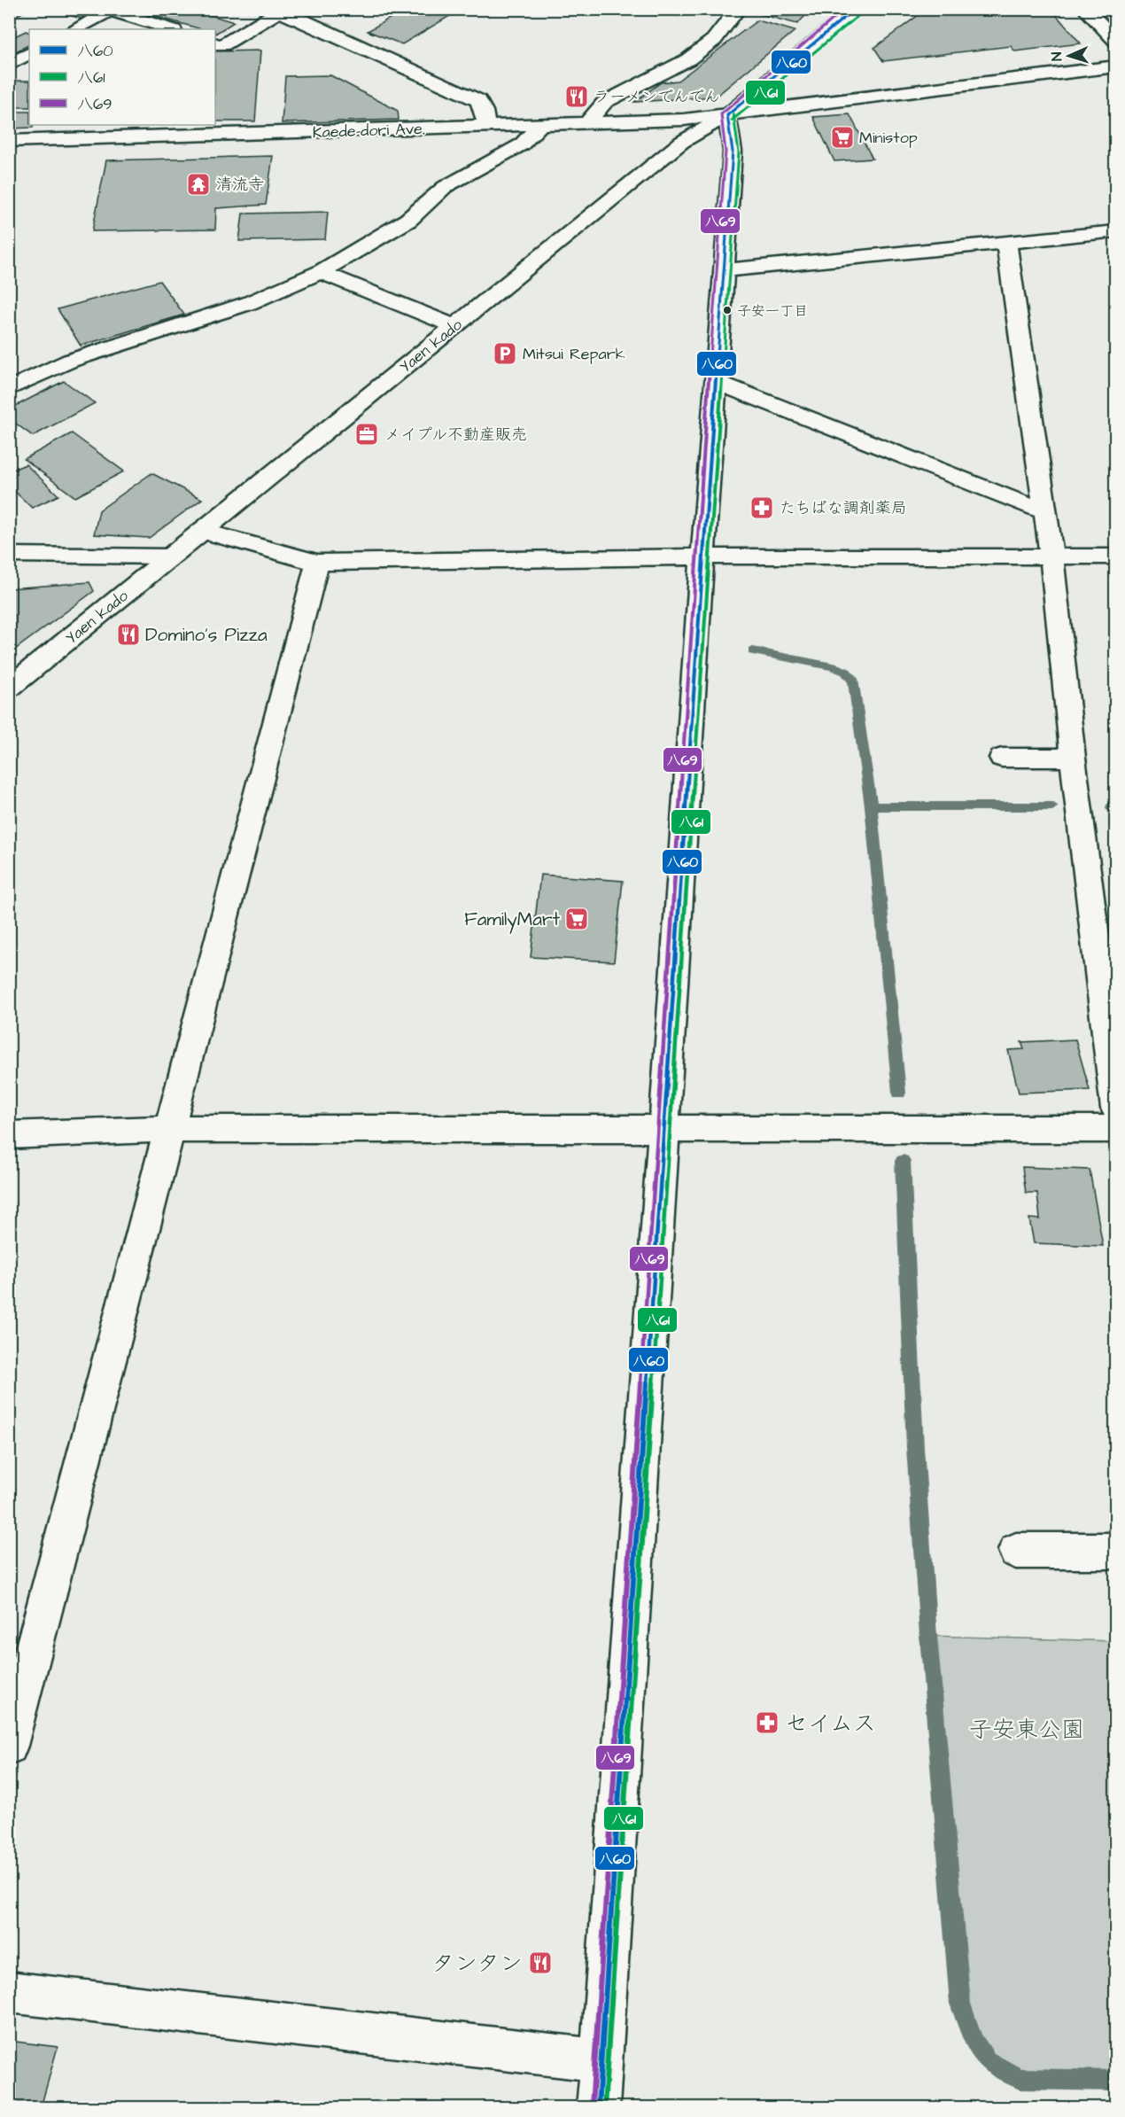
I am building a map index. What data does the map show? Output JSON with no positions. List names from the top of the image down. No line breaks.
{"streets":{"street":["Kaede-dori Ave.","Yaen kado"]},"crossings":[["Kaede-dori Ave.","Yaen kado"]],"parks":["子安東公園"],"places":{"restaurant":["ラーメンでんでん","Domino's Pizza","タンタン"],"supermarket":["Ministop","FamilyMart"],"temple":["清流寺"],"other":["子安一丁目"],"parking":["Mitsui Repark"],"office":["メイプル不動産販売"],"pharmacy":["たちばな調剤薬局","セイムス"]},"lines":["transit line 八60","transit line 八69","transit line 八61"],"legend":["八60","八61","八69"],"north":"left"}
